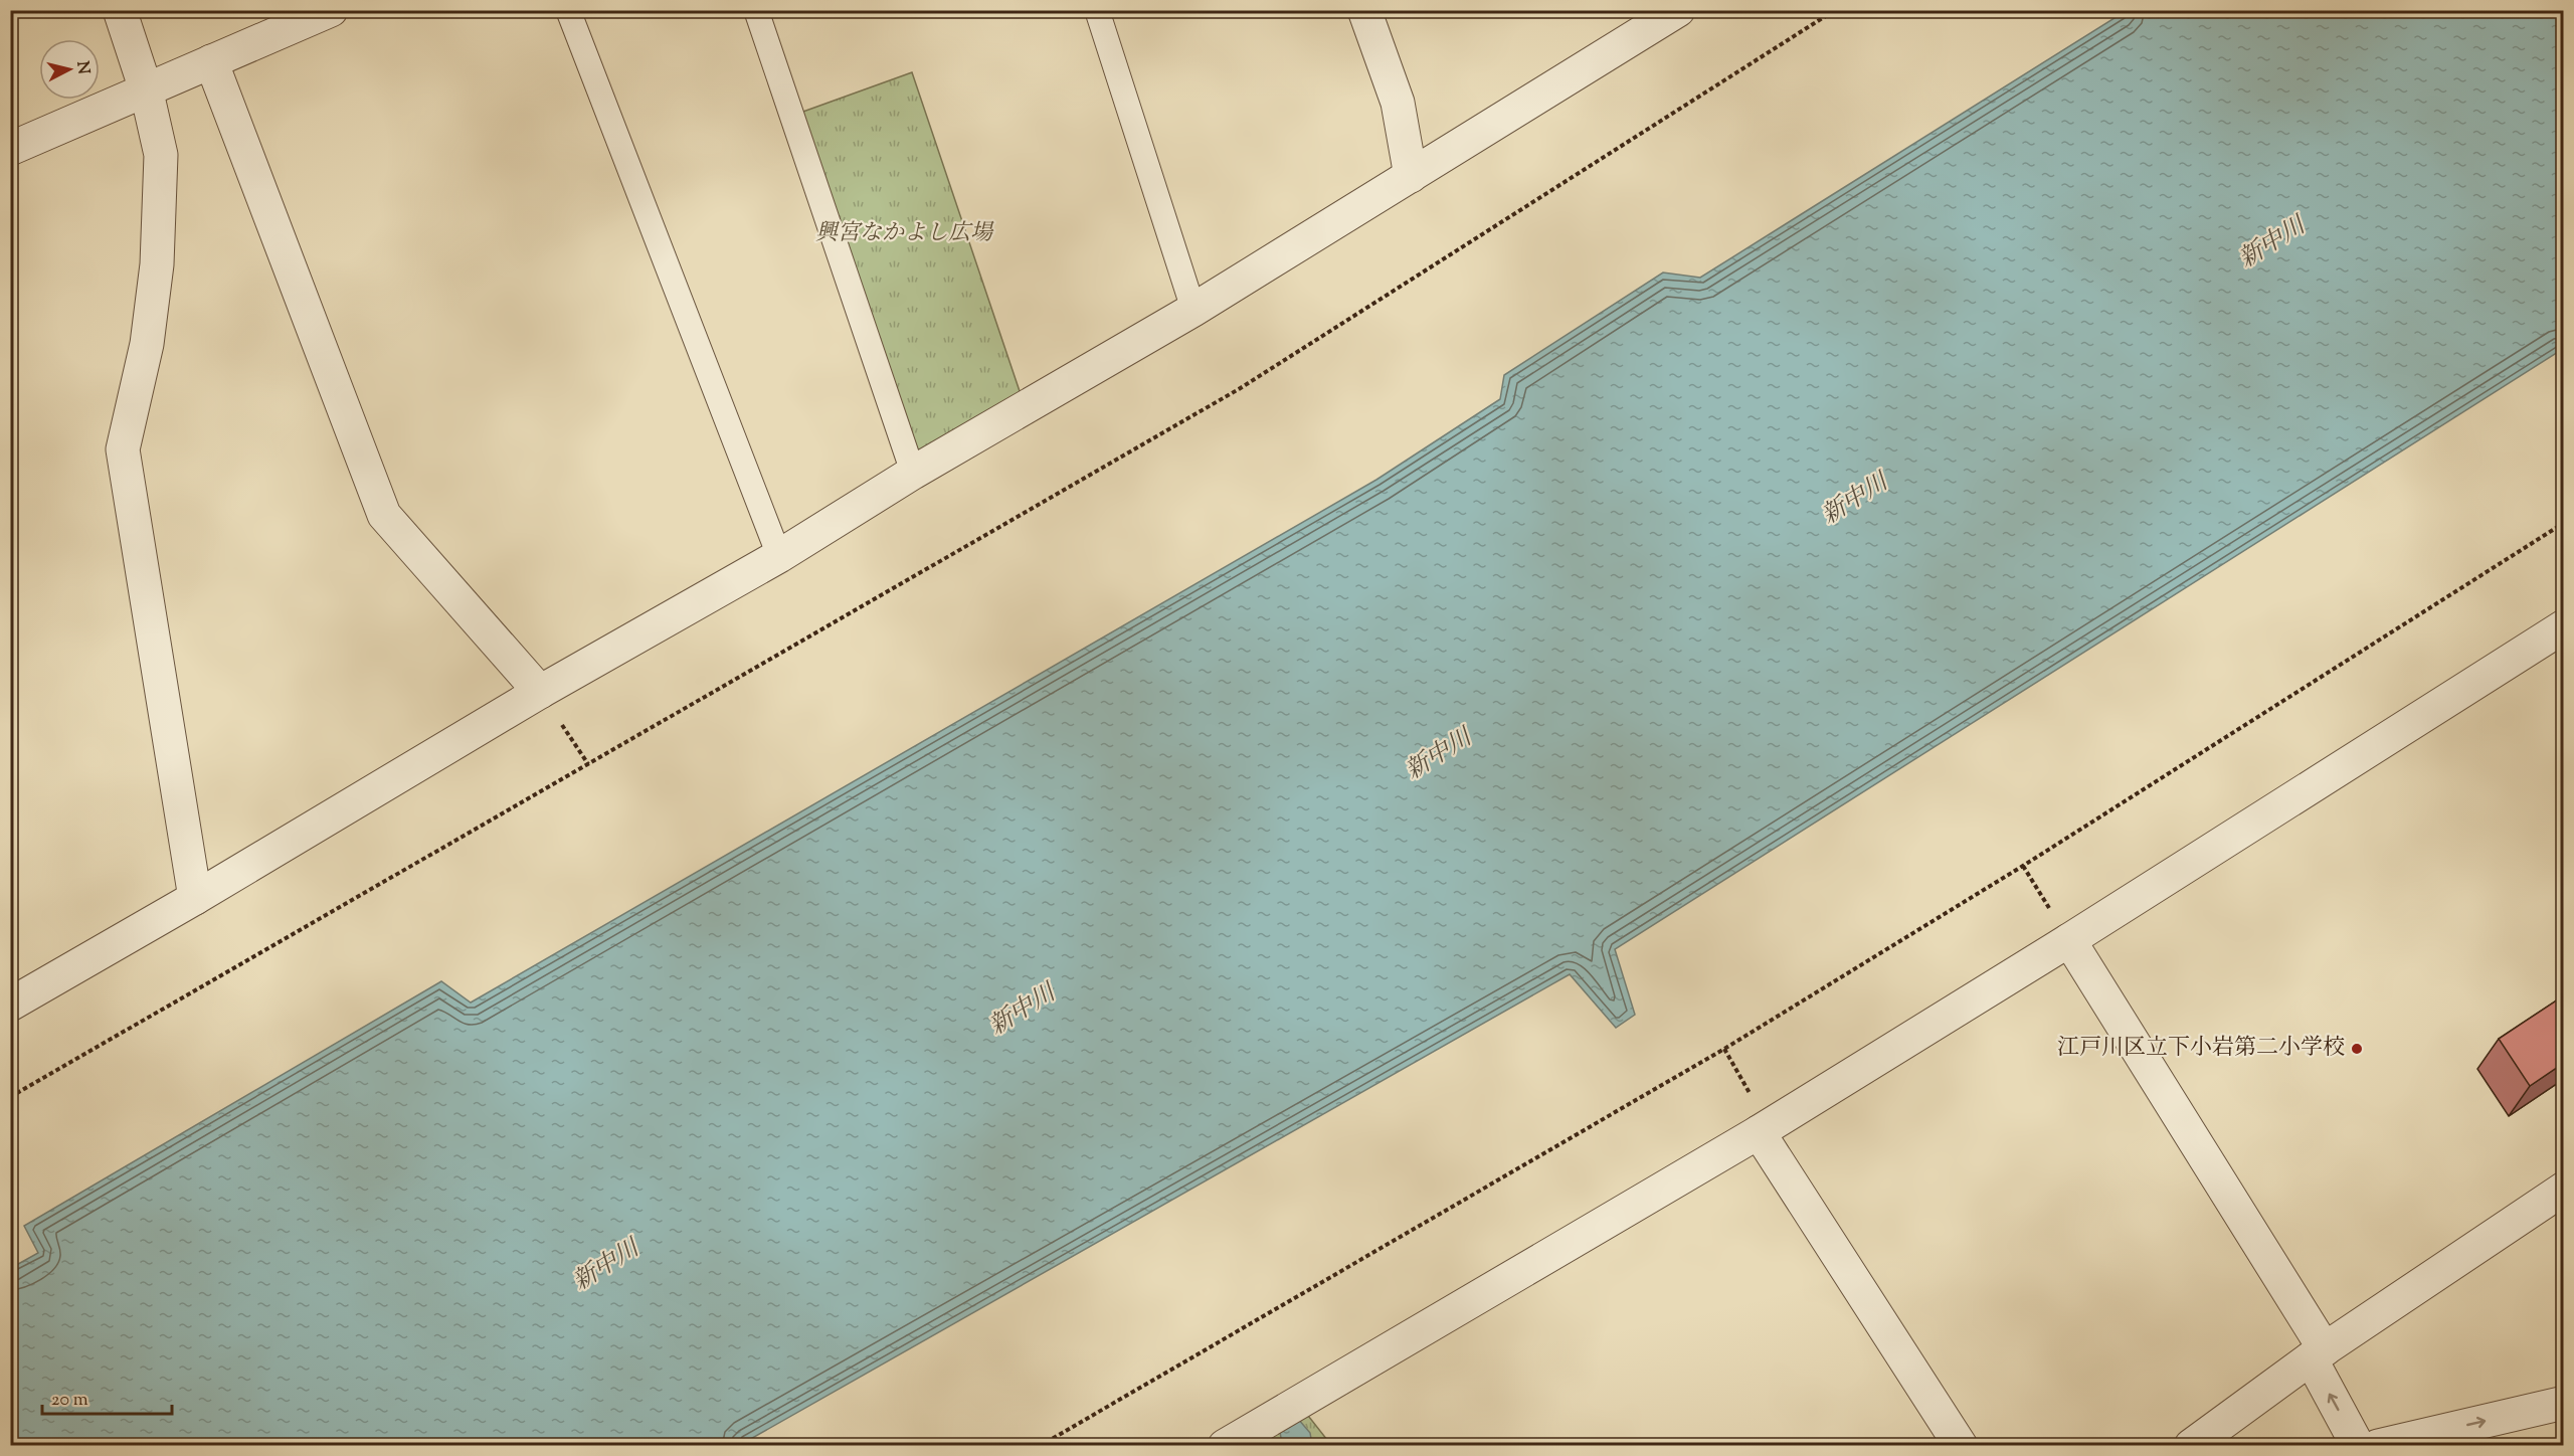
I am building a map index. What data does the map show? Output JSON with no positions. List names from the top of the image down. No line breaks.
{"water":["新中川"],"parks":["興宮なかよし広場"],"places":["江戸川区立下小岩第二小学校"],"scale_bar":"20 m","north":"right"}
